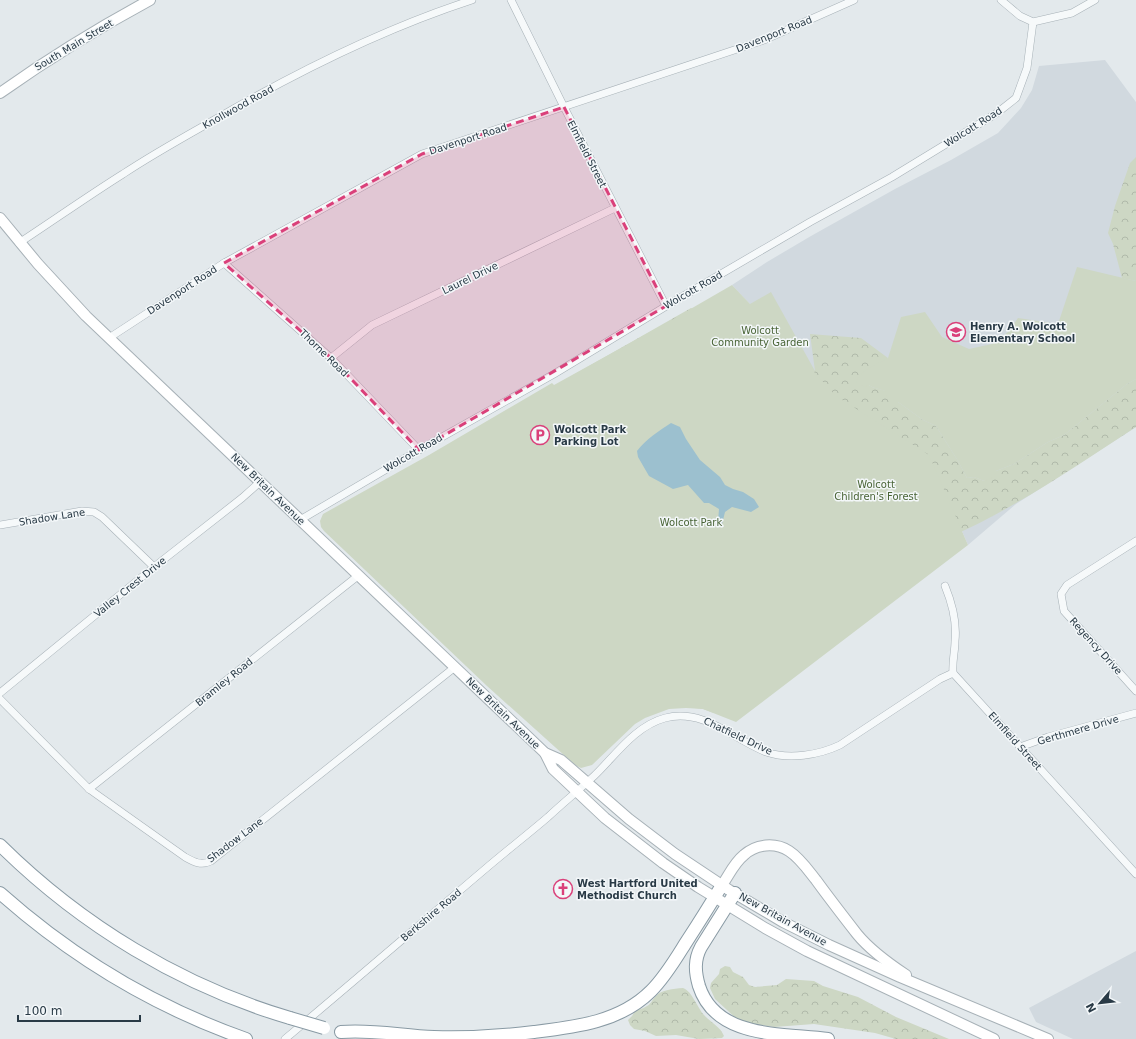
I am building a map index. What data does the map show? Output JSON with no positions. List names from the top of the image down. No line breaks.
{"streets":{"main road":["South Main Street","New Britain Avenue"],"street":["Davenport Road","Knollwood Road","Wolcott Road","Elmfield Street","Laurel Drive","Thorne Road","Shadow Lane","Valley Crest Drive","Regency Drive","Bramley Road","Gerthmere Drive","Chatfield Drive","Berkshire Road"]},"crossings":[["Davenport Road","Elmfield Street"],["Davenport Road","Thorne Road"],["Davenport Road","New Britain Avenue"],["Knollwood Road","New Britain Avenue"],["Wolcott Road","Elmfield Street"],["Wolcott Road","Thorne Road"],["Wolcott Road","New Britain Avenue"],["Elmfield Street","Laurel Drive"],["Elmfield Street","Gerthmere Drive"],["Elmfield Street","Chatfield Drive"],["Laurel Drive","Thorne Road"],["New Britain Avenue","Shadow Lane"],["New Britain Avenue","Valley Crest Drive"],["New Britain Avenue","Bramley Road"],["New Britain Avenue","Chatfield Drive"],["New Britain Avenue","Berkshire Road"],["Shadow Lane","Valley Crest Drive"],["Shadow Lane","Bramley Road"],["Chatfield Drive","Berkshire Road"]],"parks":["Wolcott Community Garden","Wolcott Children's Forest","Wolcott Park"],"places":{"school or university":["Henry A. Wolcott Elementary School"],"parking":["Wolcott Park Parking Lot"],"church":["West Hartford United Methodist Church"]},"scale_bar":"100 m","north":"bottom left"}
